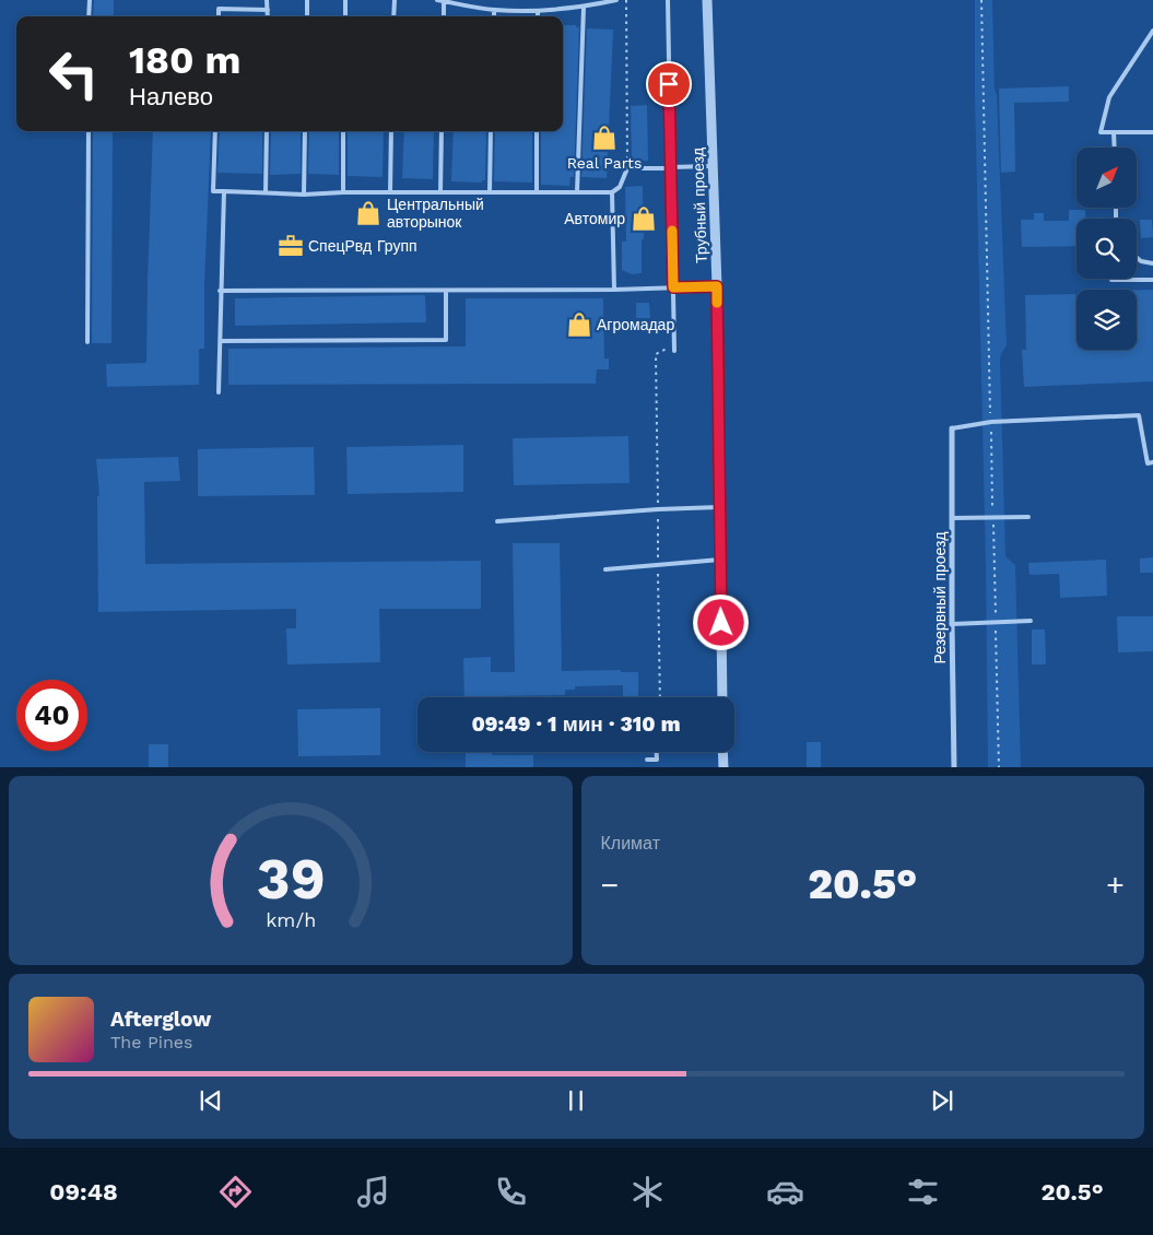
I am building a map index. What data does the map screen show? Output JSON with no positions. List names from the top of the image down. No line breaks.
{"streets":{"street":["Трубный проезд","Резервный проезд"]},"places":{"shop":["Real Parts","Центральный авторынок","Автомир","Агромадар"],"office":["СпецРвд Групп"]},"north":"top right","page":{"turn":["180 m","Налево"],"limit":"40","trip":"09:49 · 1 мин · 310 m","tile":"Климат","heat":["−","20.5°","+"],"song":["Afterglow","The Pines"],"tabs":["09:48","20.5°"],"gauge":["39","km/h"]}}
